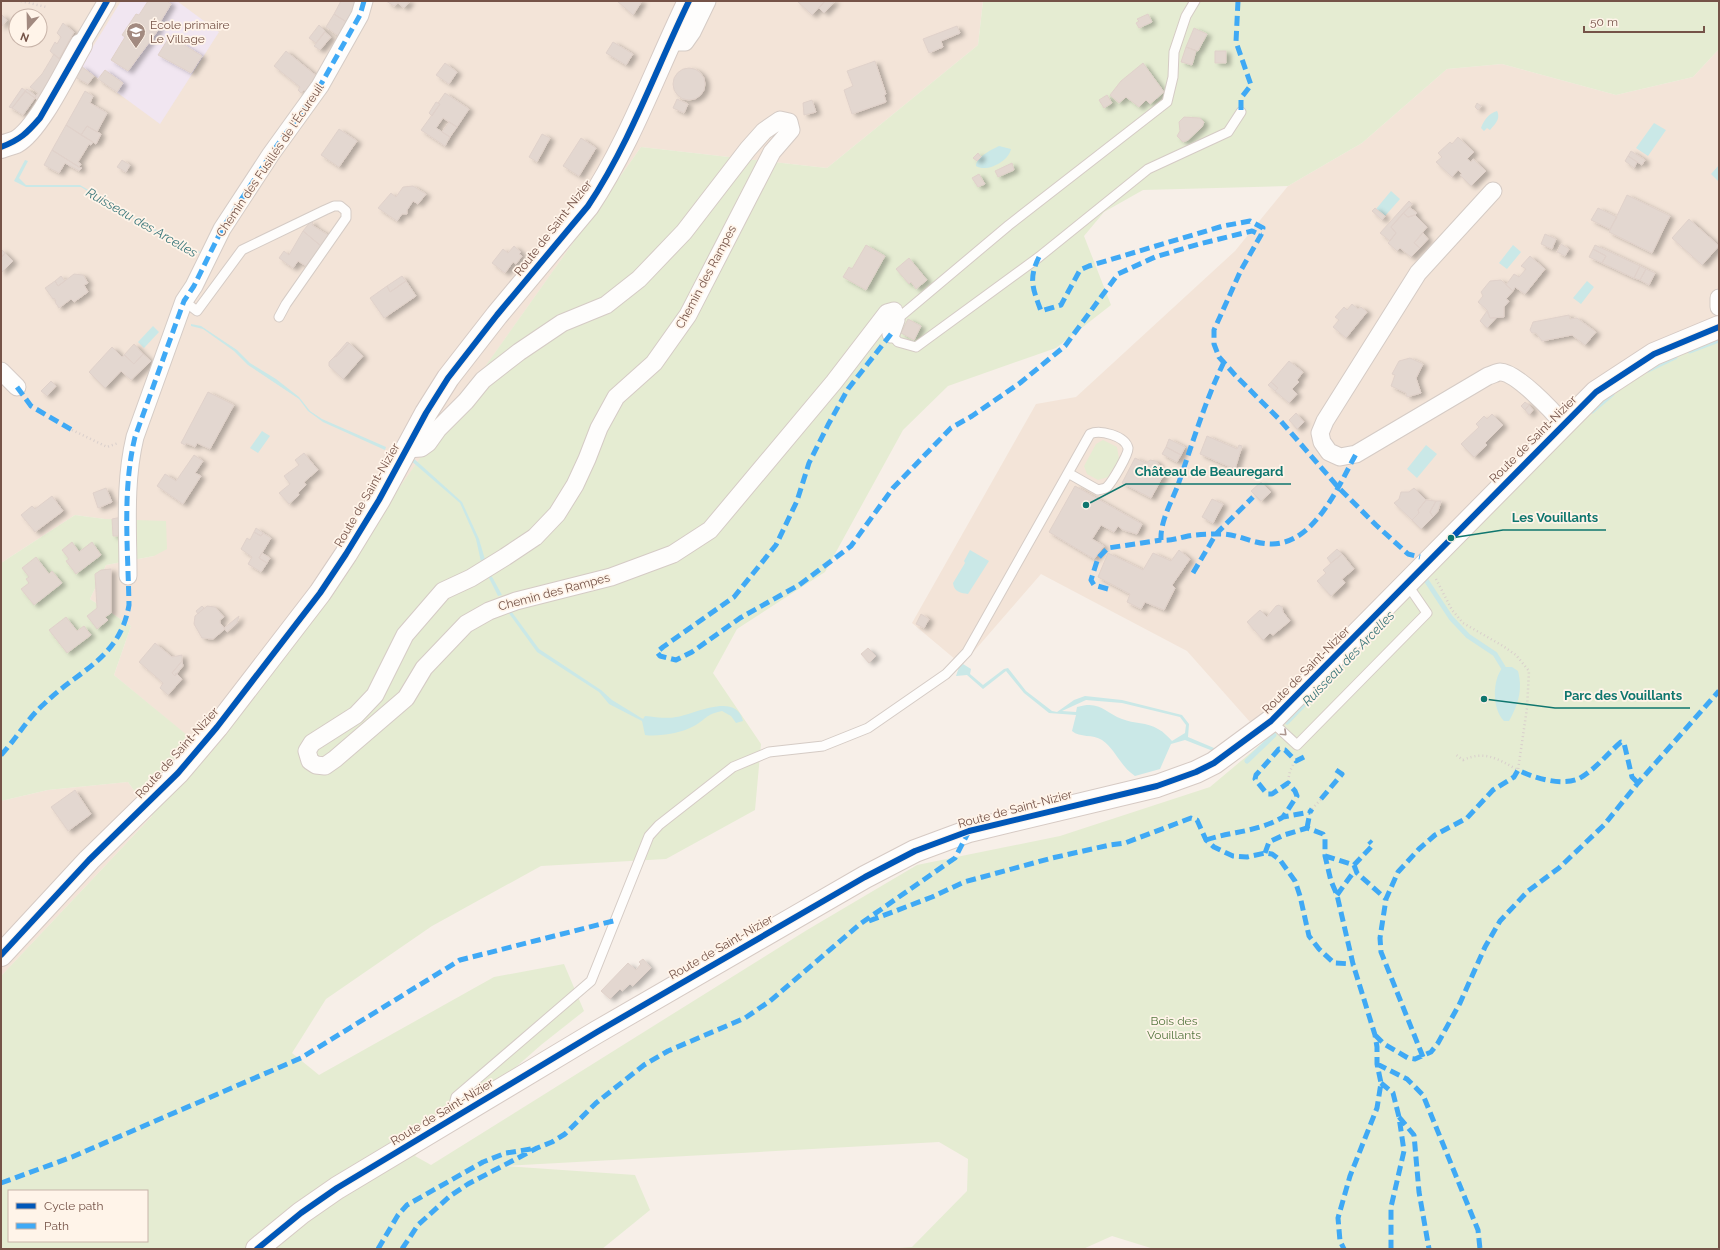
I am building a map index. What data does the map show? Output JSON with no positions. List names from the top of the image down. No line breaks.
{"streets":{"main road":["Route de Saint-Nizier"],"street":["Chemin des Fusillés de l'Écureuil","Chemin des Rampes"]},"crossings":[["Route de Saint-Nizier","Chemin des Rampes"]],"water":["Ruisseau des Arcelles"],"parks":["Bois des Vouillants"],"places":{"school or university":["École primaire Le Village"],"other":["Château de Beauregard","Les Vouillants","Parc des Vouillants"]},"legend":["Cycle path","Path"],"scale_bar":"50 m","north":"bottom"}
